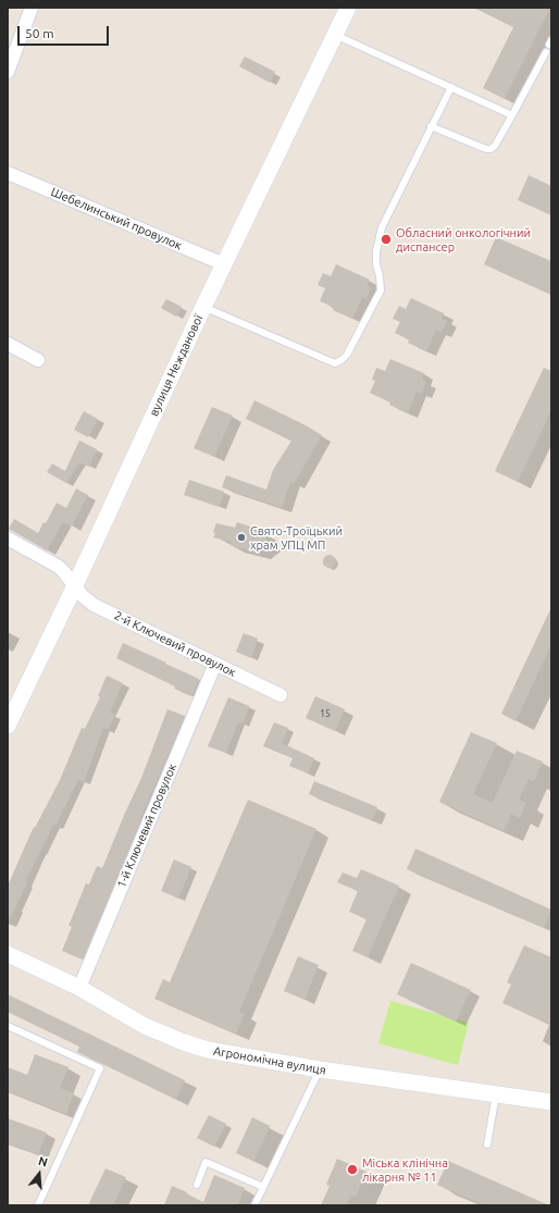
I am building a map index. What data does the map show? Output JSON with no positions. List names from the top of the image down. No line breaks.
{"streets":{"street":["Шебелинський провулок","вулиця Нежданової","2-й Ключевий провулок","1-й Ключевий провулок","Агрономічна вулиця"]},"crossings":[["Шебелинський провулок","вулиця Нежданової"],["вулиця Нежданової","2-й Ключевий провулок"],["2-й Ключевий провулок","1-й Ключевий провулок"],["1-й Ключевий провулок","Агрономічна вулиця"]],"places":["Обласний онкологічний диспансер","Свято-Троїцький храм УПЦ МП","Міська клінічна лікарня № 11"],"house_numbers":["15"],"scale_bar":"50 m","north":"top"}
